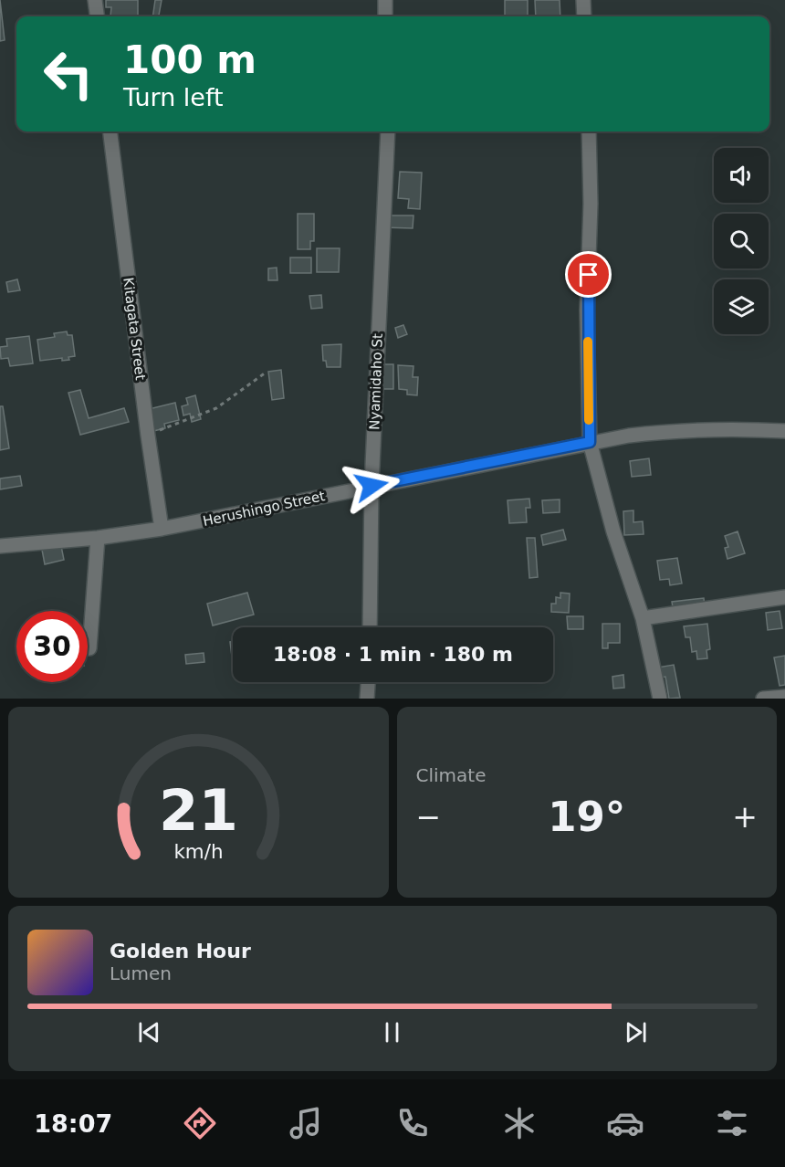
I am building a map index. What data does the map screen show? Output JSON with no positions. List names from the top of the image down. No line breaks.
{"streets":{"street":["Kitagata Street","Nyamidaho St","Herushingo Street"]},"crossings":[["Kitagata Street","Herushingo Street"],["Nyamidaho St","Herushingo Street"]],"page":{"turn":["100 m","Turn left"],"limit":"30","trip":"18:08 · 1 min · 180 m","tile":"Climate","heat":["−","19°","+"],"song":["Golden Hour","Lumen"],"tabs":"18:07","gauge":["21","km/h"]}}
